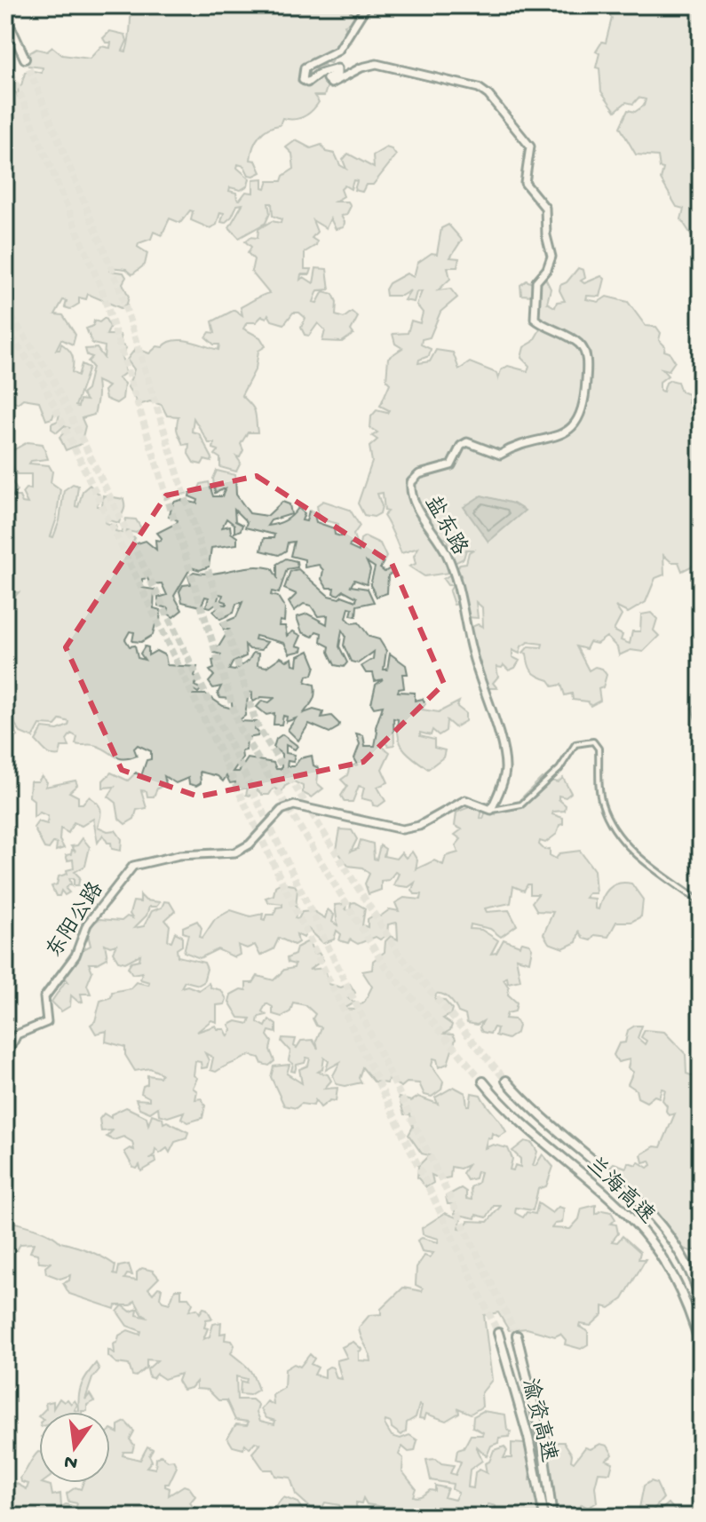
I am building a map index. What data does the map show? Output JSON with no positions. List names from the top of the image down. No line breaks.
{"streets":{"highway":["盐东路","东阳公路","兰海高速","渝资高速"]},"crossings":[["盐东路","东阳公路"]],"north":"bottom"}
